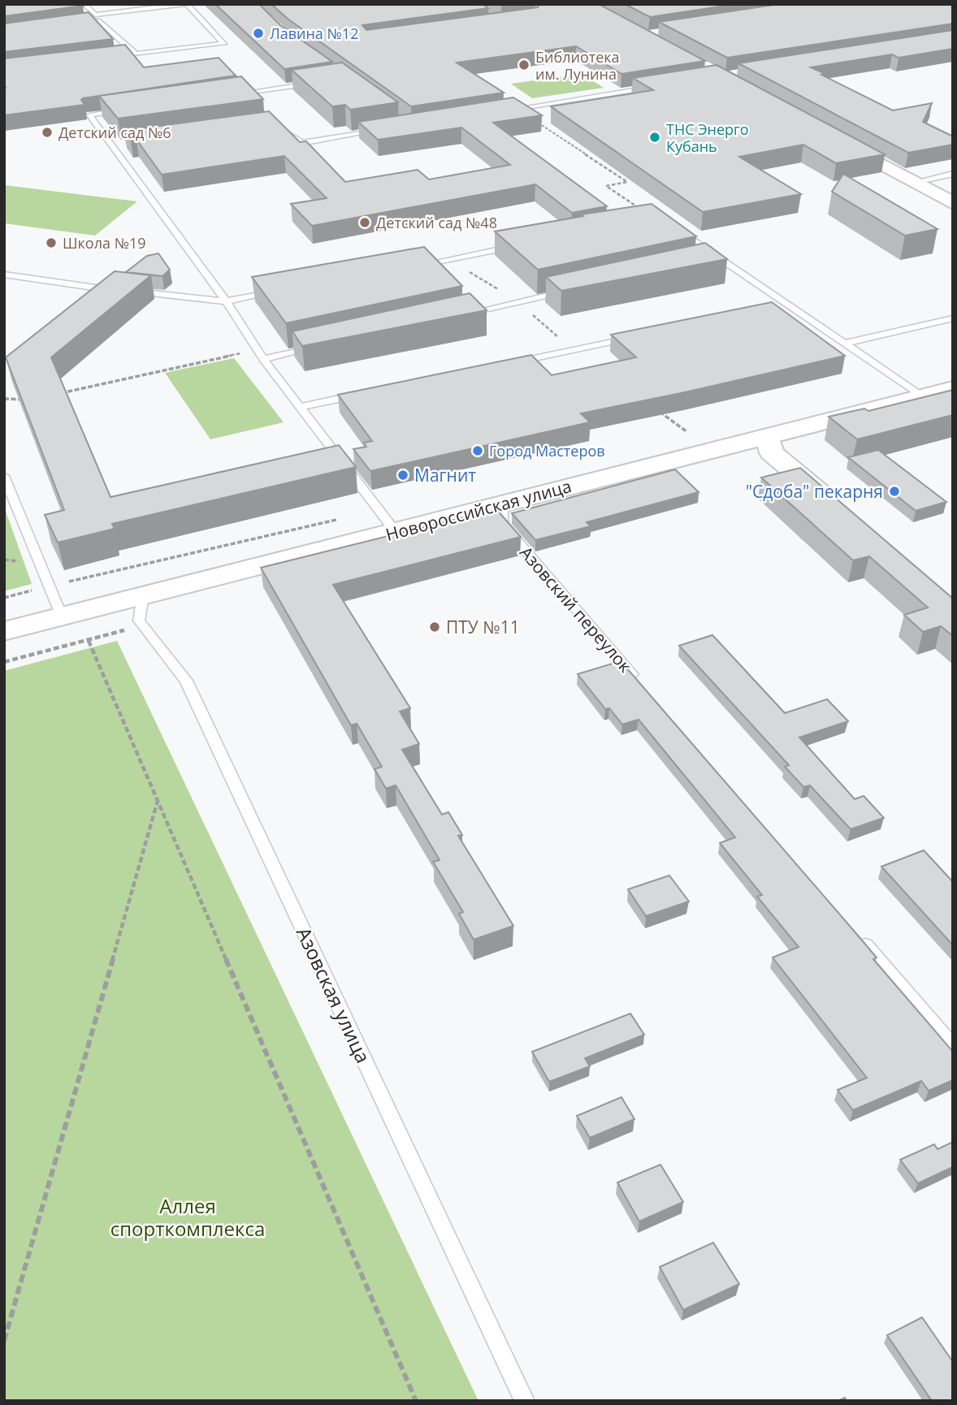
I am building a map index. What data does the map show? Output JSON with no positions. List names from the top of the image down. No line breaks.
{"streets":{"main road":["Новороссийская улица"],"lane":["Азовский переулок","Азовская улица"]},"crossings":[["Новороссийская улица","Азовский переулок"],["Новороссийская улица","Азовская улица"]],"parks":["Аллея спорткомплекса"],"places":["Лавина №12","Библиотека им. Лунина","Детский сад №6","ТНС Энерго Кубань","Детский сад №48","Школа №19","Город Мастеров","Магнит","\"Сдоба\" пекарня","ПТУ №11"]}
